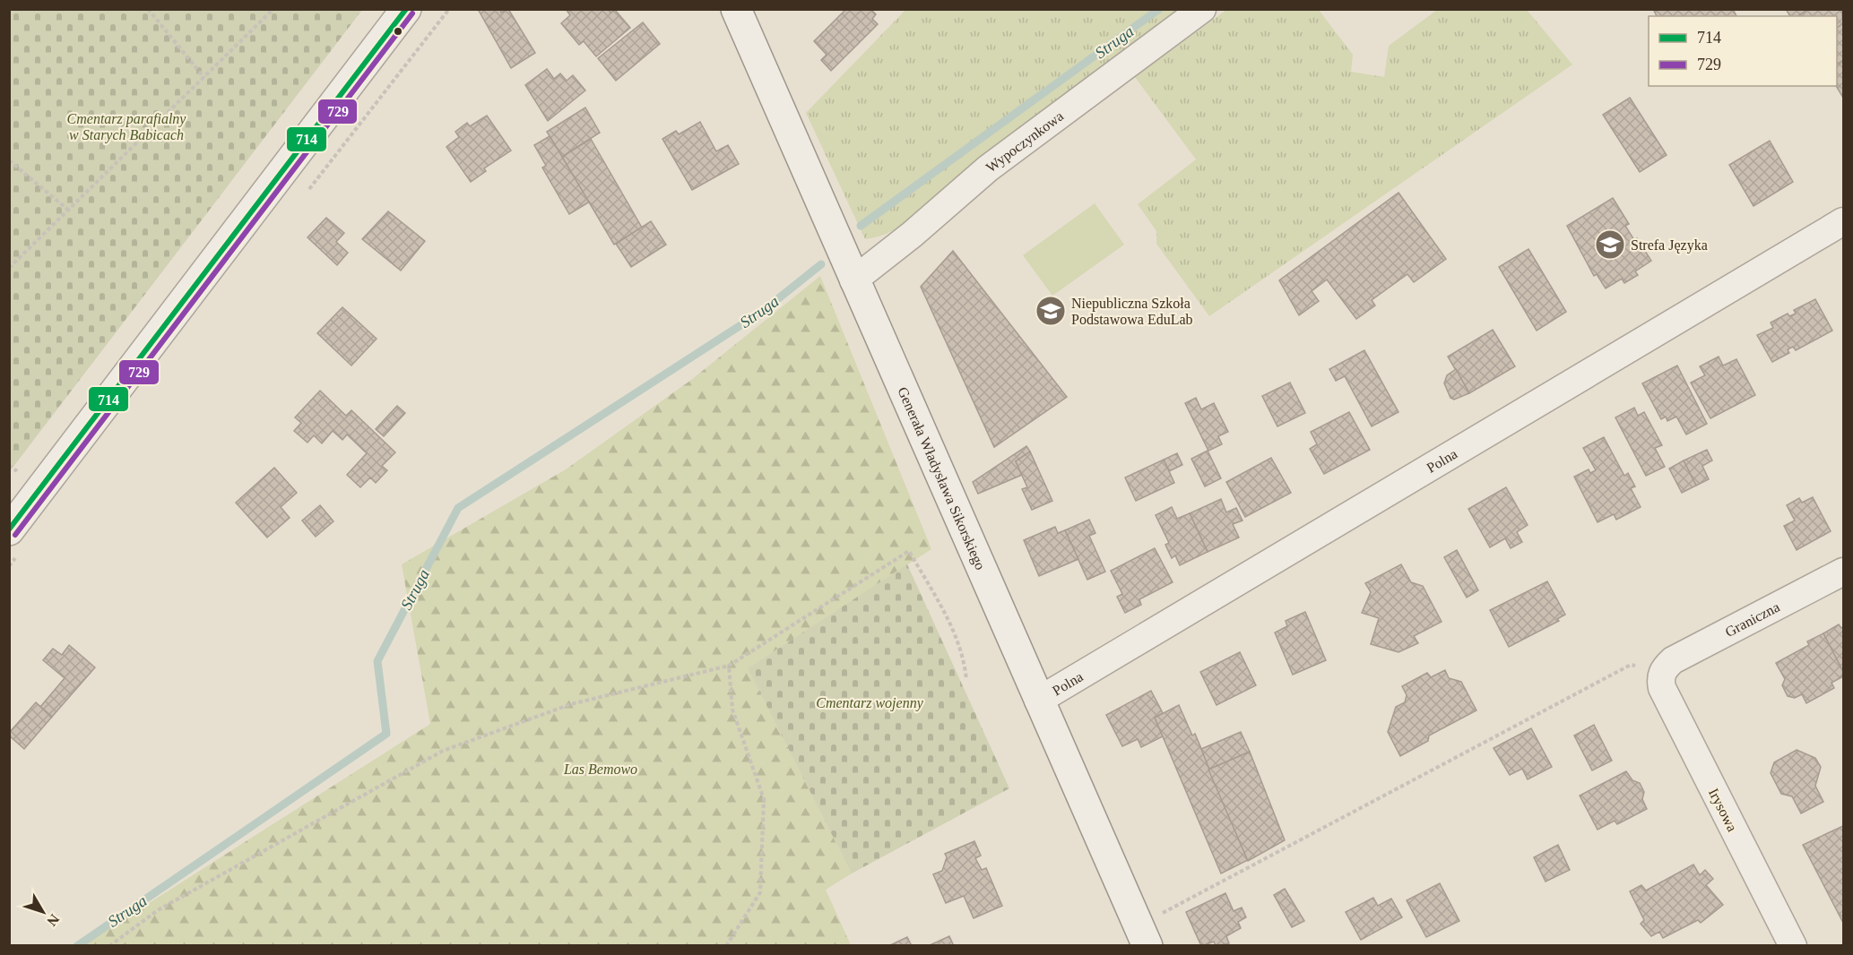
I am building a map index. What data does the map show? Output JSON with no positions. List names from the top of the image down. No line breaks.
{"streets":{"main road":["Generała Władysława Sikorskiego"],"street":["Wypoczynkowa","Polna","Graniczna","Irysowa"]},"crossings":[["Wypoczynkowa","Generała Władysława Sikorskiego"],["Polna","Generała Władysława Sikorskiego"],["Graniczna","Irysowa"]],"water":["Struga"],"parks":["Cmentarz parafialny w Starych Babicach","Cmentarz wojenny","Las Bemowo"],"places":{"school or university":["Strefa Języka","Niepubliczna Szkoła Podstawowa EduLab"]},"lines":["transit line 714","transit line 729"],"legend":["714","729"],"north":"bottom right"}
